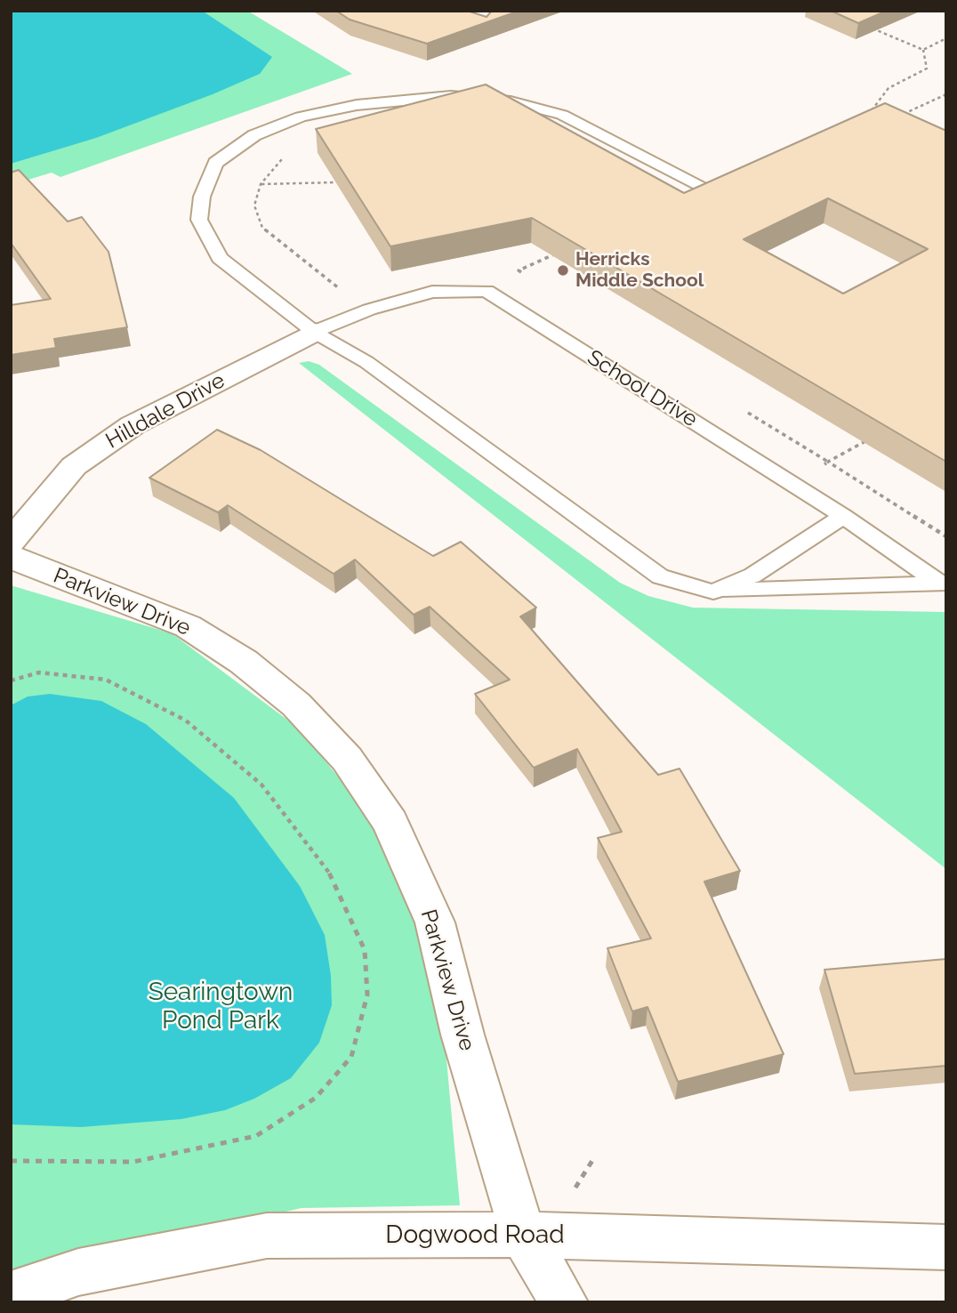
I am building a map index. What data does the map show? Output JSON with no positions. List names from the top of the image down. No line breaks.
{"streets":{"street":["Hilldale Drive","Parkview Drive","Dogwood Road"],"lane":["School Drive"]},"crossings":[["School Drive","Hilldale Drive"],["Parkview Drive","Dogwood Road"]],"parks":["Searingtown Pond Park"],"places":["Herricks Middle School"]}
